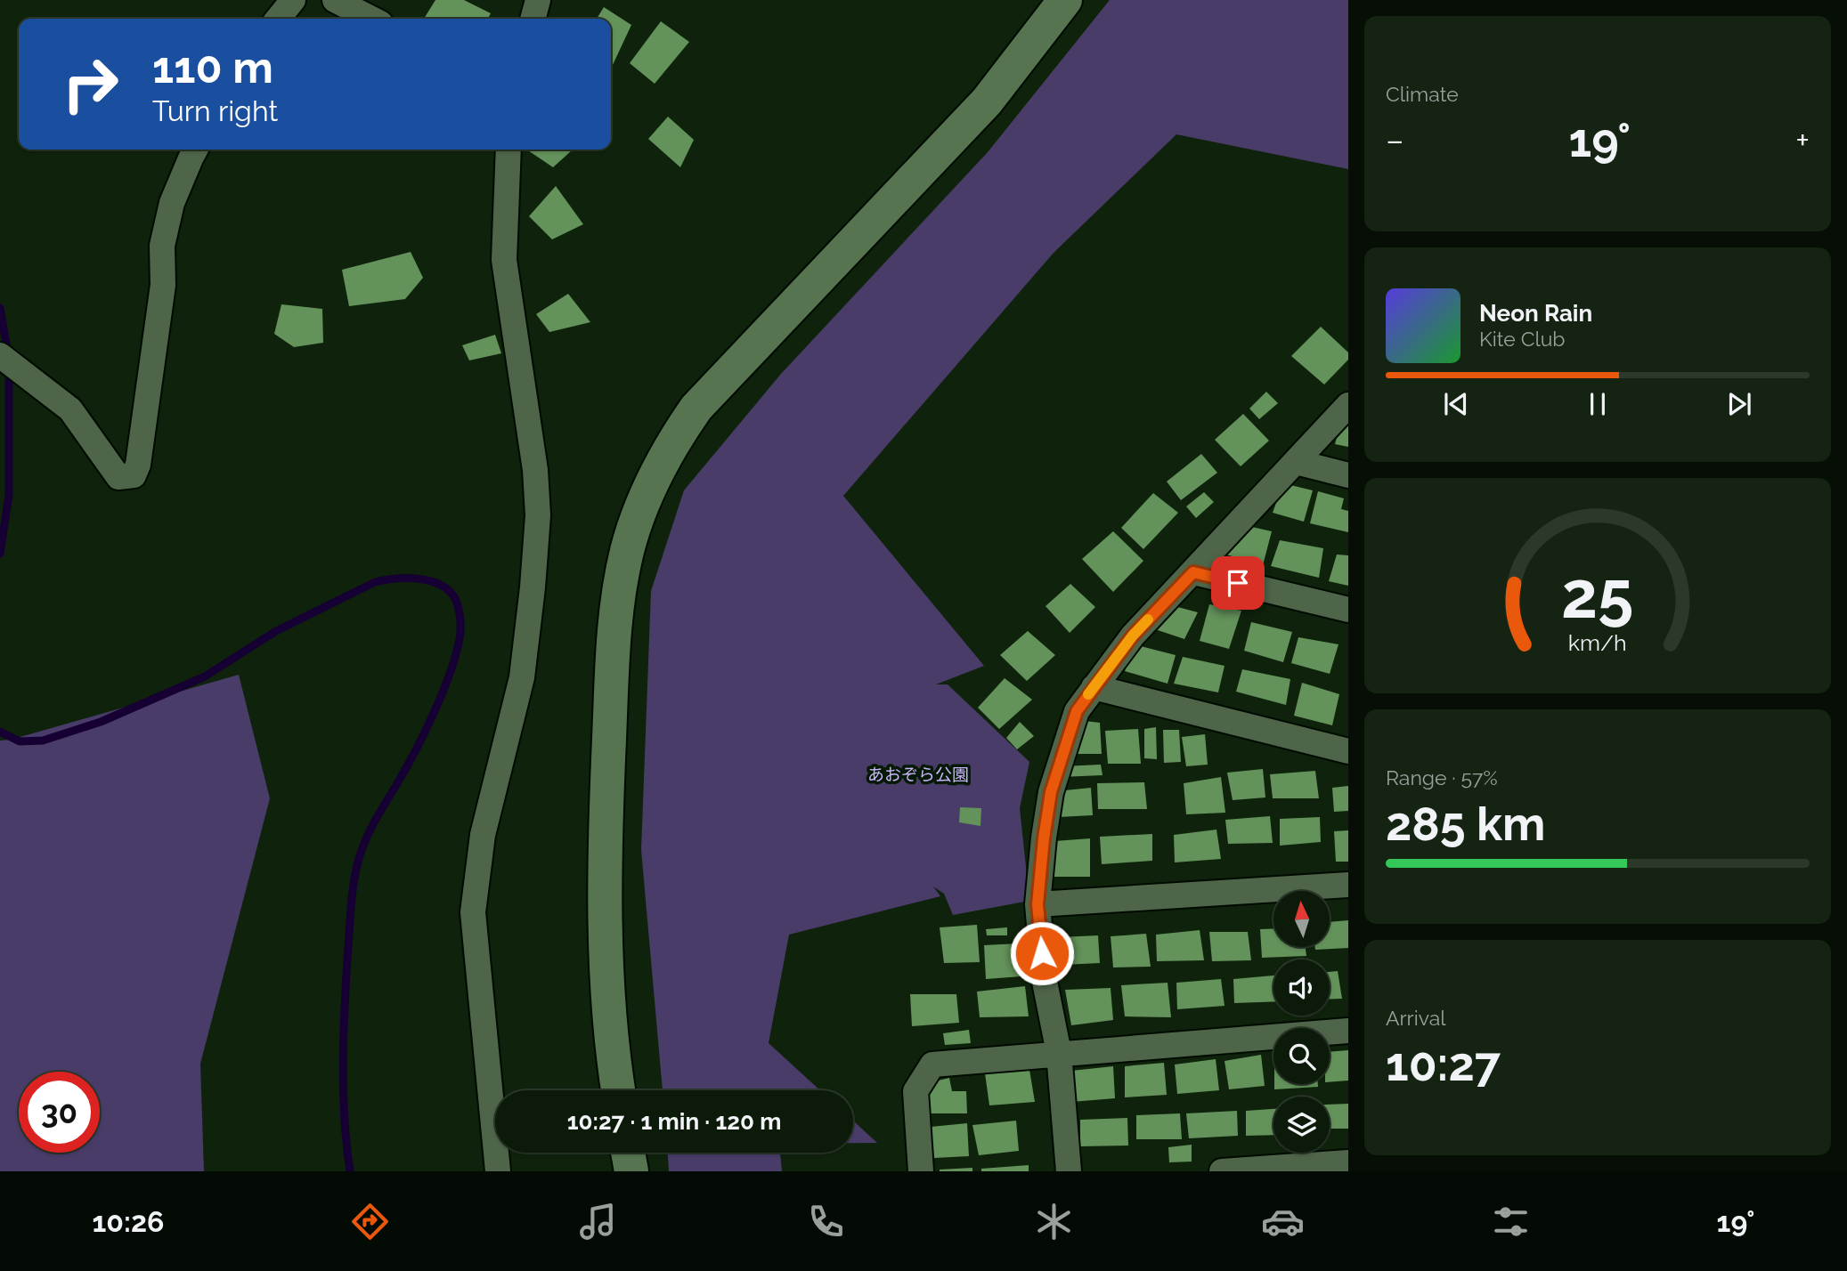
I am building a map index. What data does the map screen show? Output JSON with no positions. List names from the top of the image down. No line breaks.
{"parks":["あおぞら公園"],"north":"top","page":{"tile":["Climate",["Range · 57%","285 km"],["Arrival","10:27"]],"turn":["110 m","Turn right"],"heat":["−","19°","+"],"song":["Neon Rain","Kite Club"],"limit":"30","trip":"10:27 · 1 min · 120 m","tabs":["10:26","19°"],"gauge":["25","km/h"]}}
